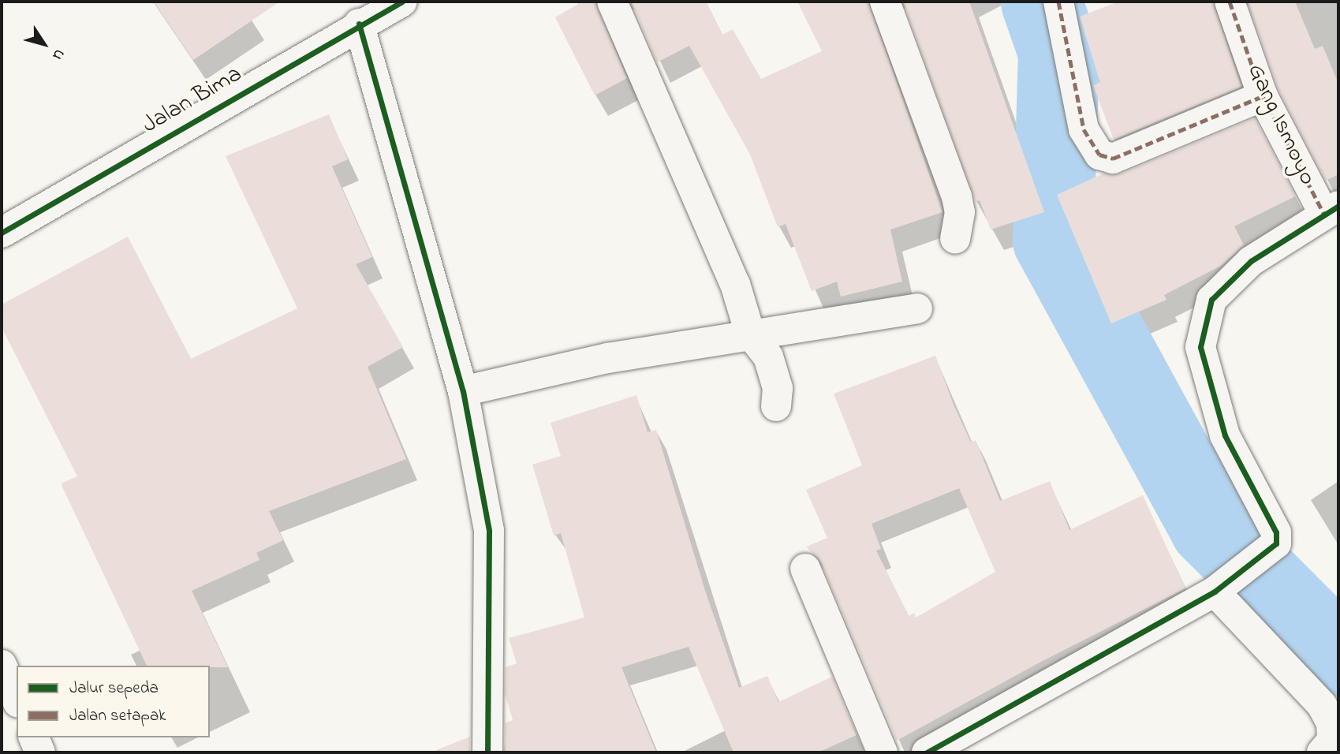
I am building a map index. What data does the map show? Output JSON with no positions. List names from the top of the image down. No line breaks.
{"streets":{"street":["Jalan Bima","Gang Ismoyo"]},"legend":["Jalur sepeda","Jalan setapak"],"north":"bottom right"}
